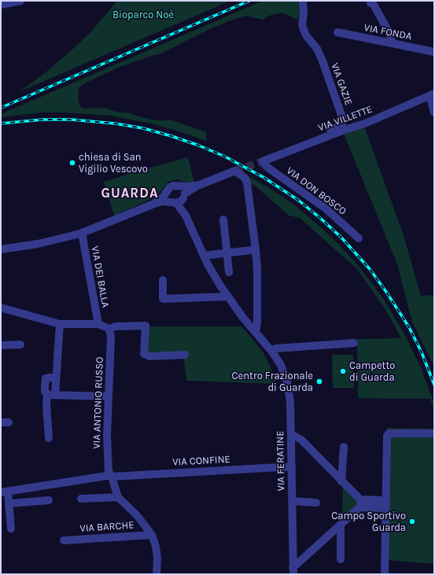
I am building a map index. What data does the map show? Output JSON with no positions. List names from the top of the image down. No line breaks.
{"streets":{"street":["VIA FONDA","VIA GAZIE","VIA VILLETTE","VIA DON BOSCO","VIA DEI BALLA","VIA ANTONIO RUSSO","VIA CONFINE","VIA FERATINE","VIA BARCHE"]},"crossings":[["VIA GAZIE","VIA VILLETTE"],["VIA VILLETTE","VIA DON BOSCO"],["VIA ANTONIO RUSSO","VIA CONFINE"],["VIA ANTONIO RUSSO","VIA BARCHE"],["VIA CONFINE","VIA FERATINE"],["VIA CONFINE","VIA BARCHE"]],"districts":["GUARDA"],"parks":["Bioparco Noè"],"places":["chiesa di San Vigilio Vescovo","Campetto di Guarda","Centro Frazionale di Guarda","Campo Sportivo Guarda"]}
